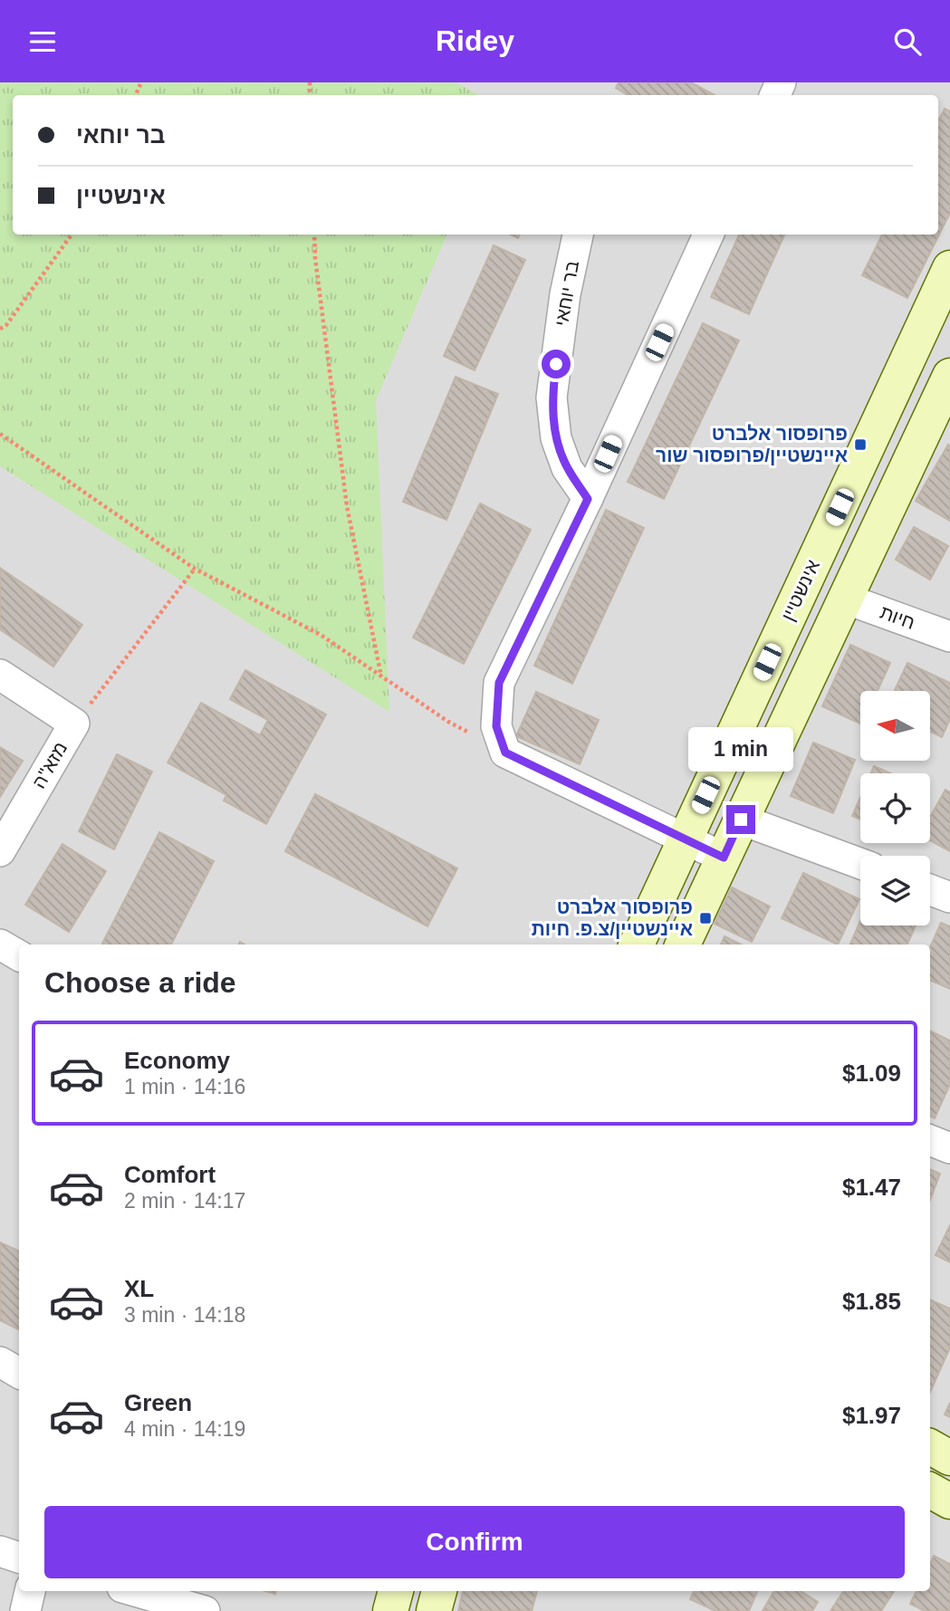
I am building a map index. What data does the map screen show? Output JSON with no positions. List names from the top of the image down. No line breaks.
{"streets":{"main road":["אינשטיין"],"street":["בר יוחאי","חיות","מזא\"ה"]},"places":{"transit":["פרופסור אלברט איינשטיין/פרופסור שור","פרופסור אלברט איינשטיין/צ.פ. חיות"]},"north":"left","page":{"header":"Ridey","banner":["בר יוחאי","אינשטיין"],"bubble":"1 min","heading":"Choose a ride","list":[{"name":"Economy","note":"1 min · 14:16","value":"$1.09"},{"name":"Comfort","note":"2 min · 14:17","value":"$1.47"},{"name":"XL","note":"3 min · 14:18","value":"$1.85"},{"name":"Green","note":"4 min · 14:19","value":"$1.97"}],"buttons":"Confirm"}}
